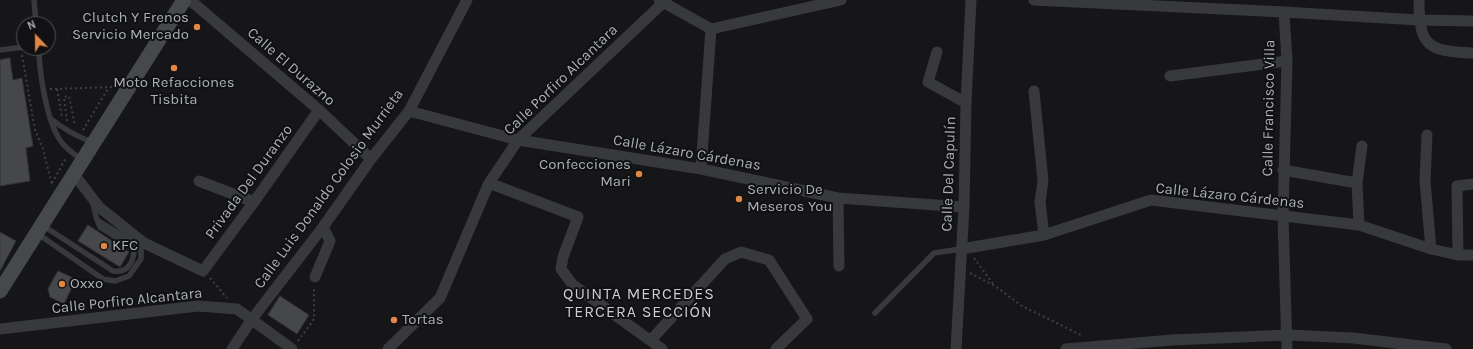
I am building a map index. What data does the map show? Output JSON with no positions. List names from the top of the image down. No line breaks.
{"streets":{"street":["Calle El Durazno","Calle Porfiro Alcantara","Calle Francisco Villa","Calle Lázaro Cárdenas","Calle Del Capulín","Privada Del Duranzo","Calle Luis Donaldo Colosio Murrieta"]},"crossings":[["Calle El Durazno","Privada Del Duranzo"],["Calle El Durazno","Calle Luis Donaldo Colosio Murrieta"],["Calle Porfiro Alcantara","Calle Lázaro Cárdenas"],["Calle Porfiro Alcantara","Calle Luis Donaldo Colosio Murrieta"],["Calle Francisco Villa","Calle Lázaro Cárdenas"],["Calle Lázaro Cárdenas","Calle Del Capulín"],["Calle Lázaro Cárdenas","Calle Luis Donaldo Colosio Murrieta"]],"districts":["QUINTA MERCEDES TERCERA SECCIÓN"],"places":["Clutch Y Frenos Servicio Mercado","Moto Refacciones Tisbita","Confecciones Mari","Servicio De Meseros You","KFC","Oxxo","Tortas"],"north":"top"}
